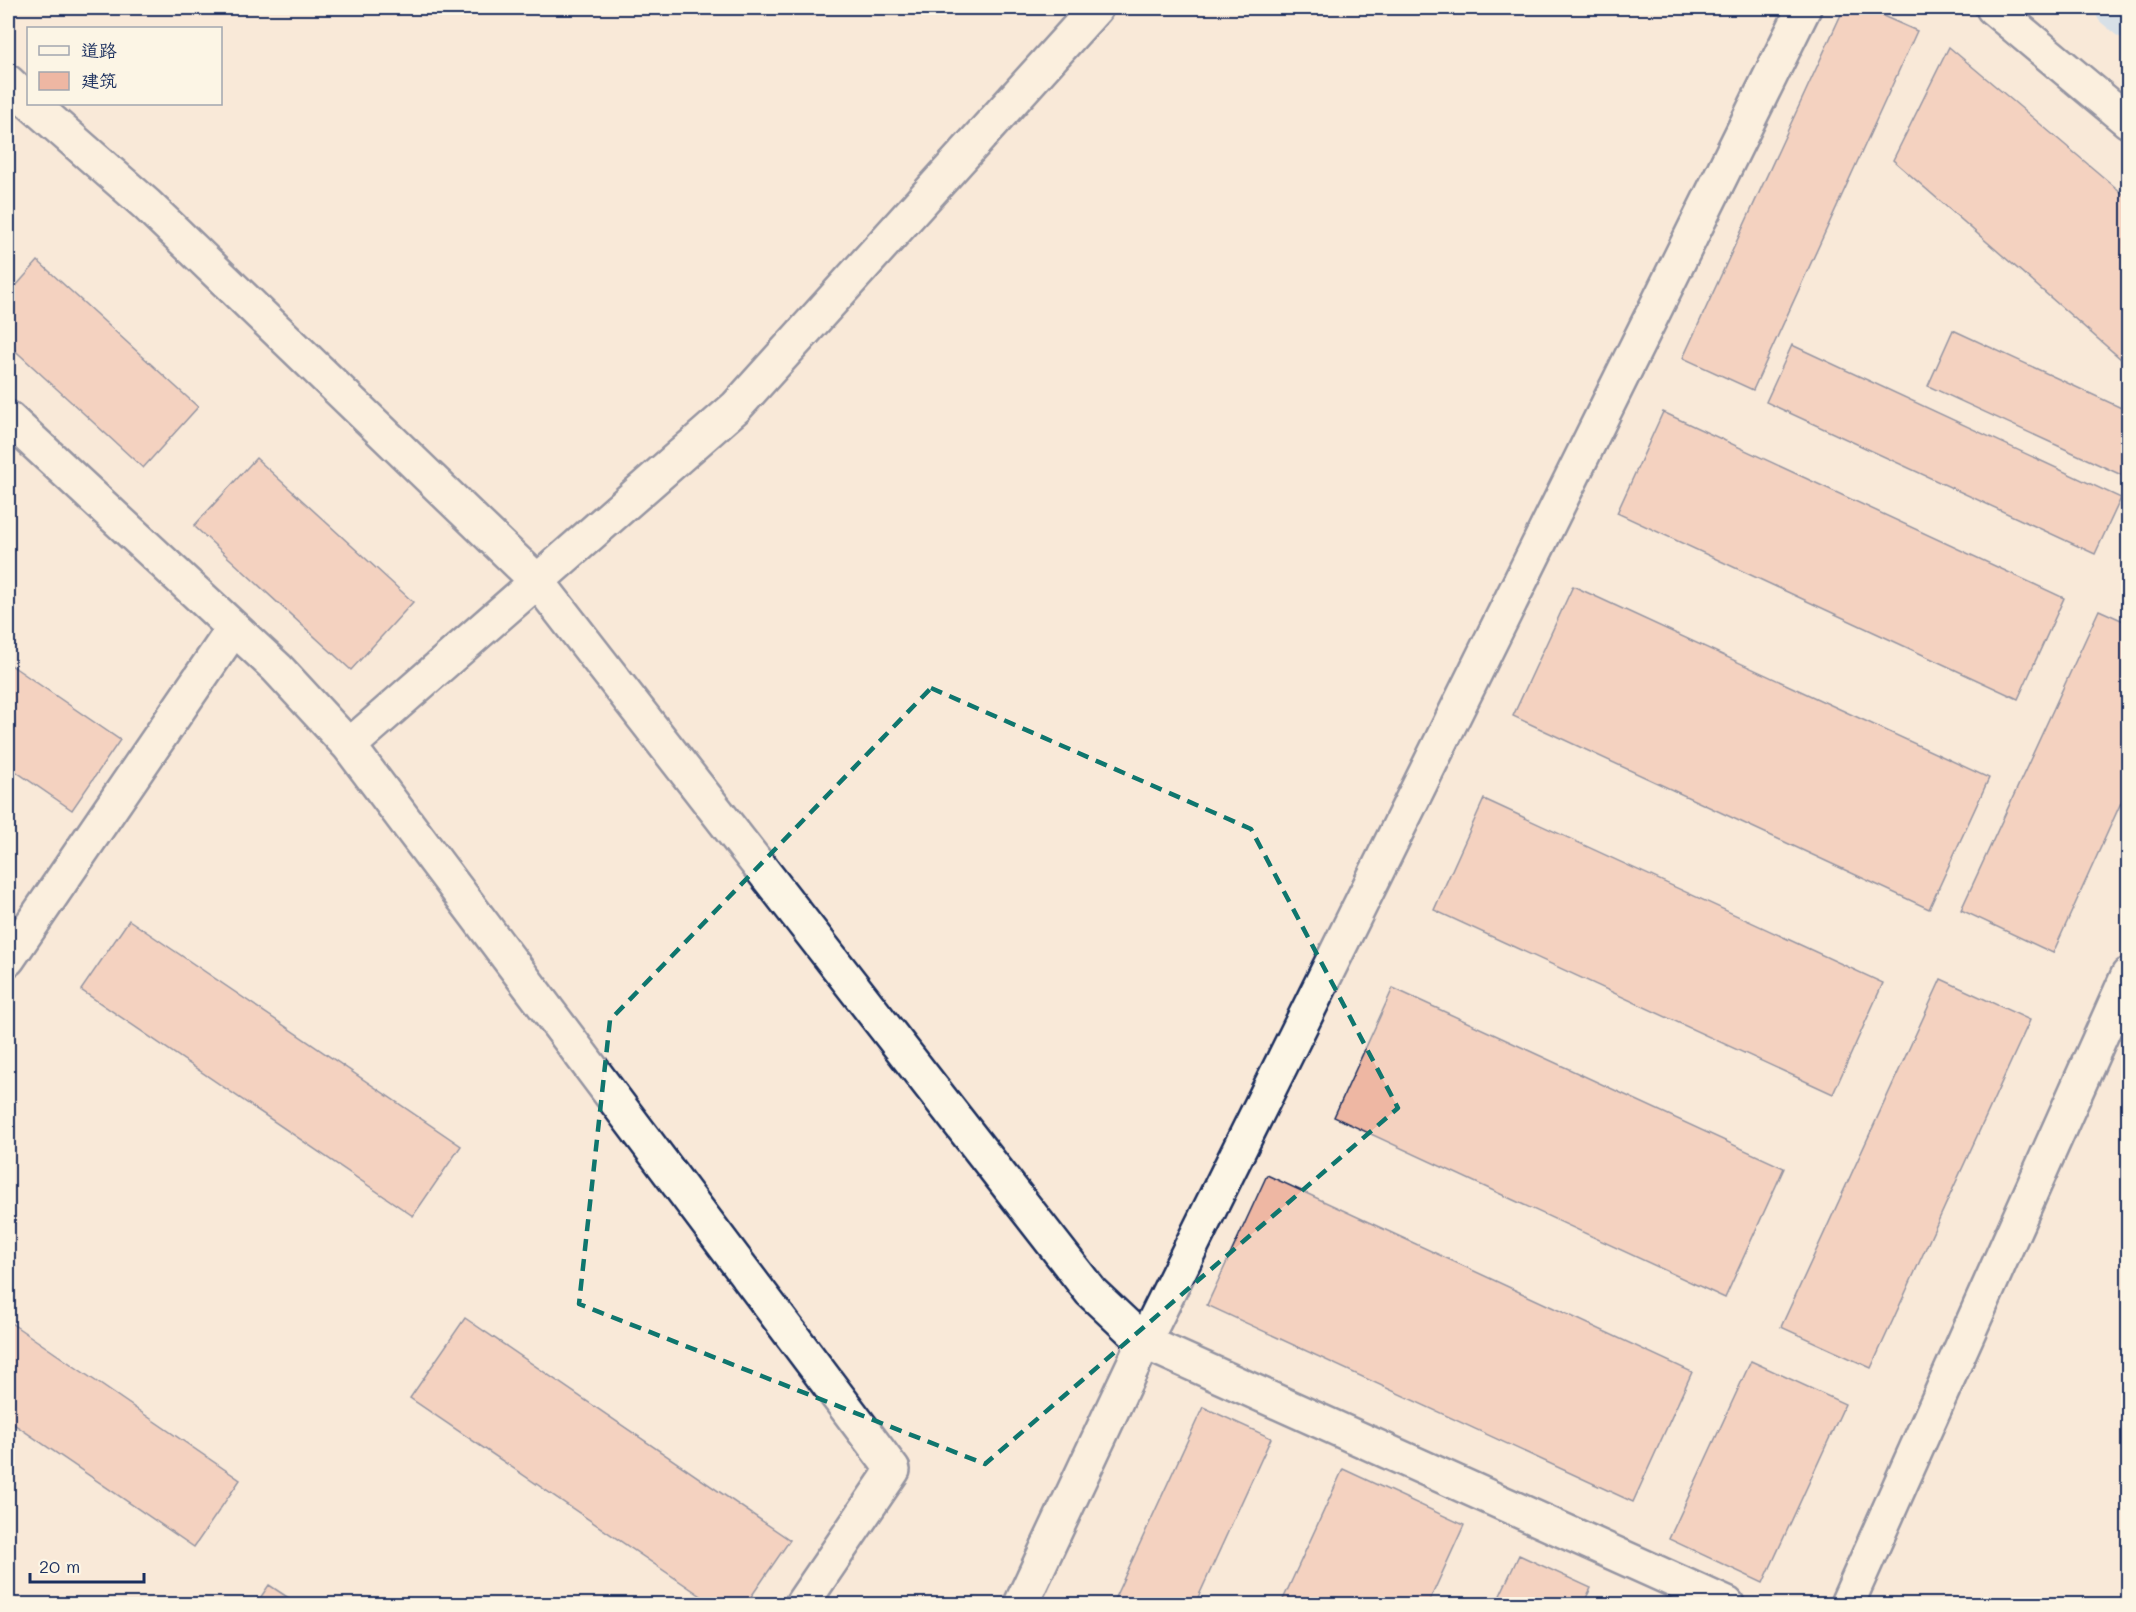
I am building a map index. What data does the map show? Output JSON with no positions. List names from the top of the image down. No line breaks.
{"legend":["道路","建筑"],"scale_bar":"20 m"}
